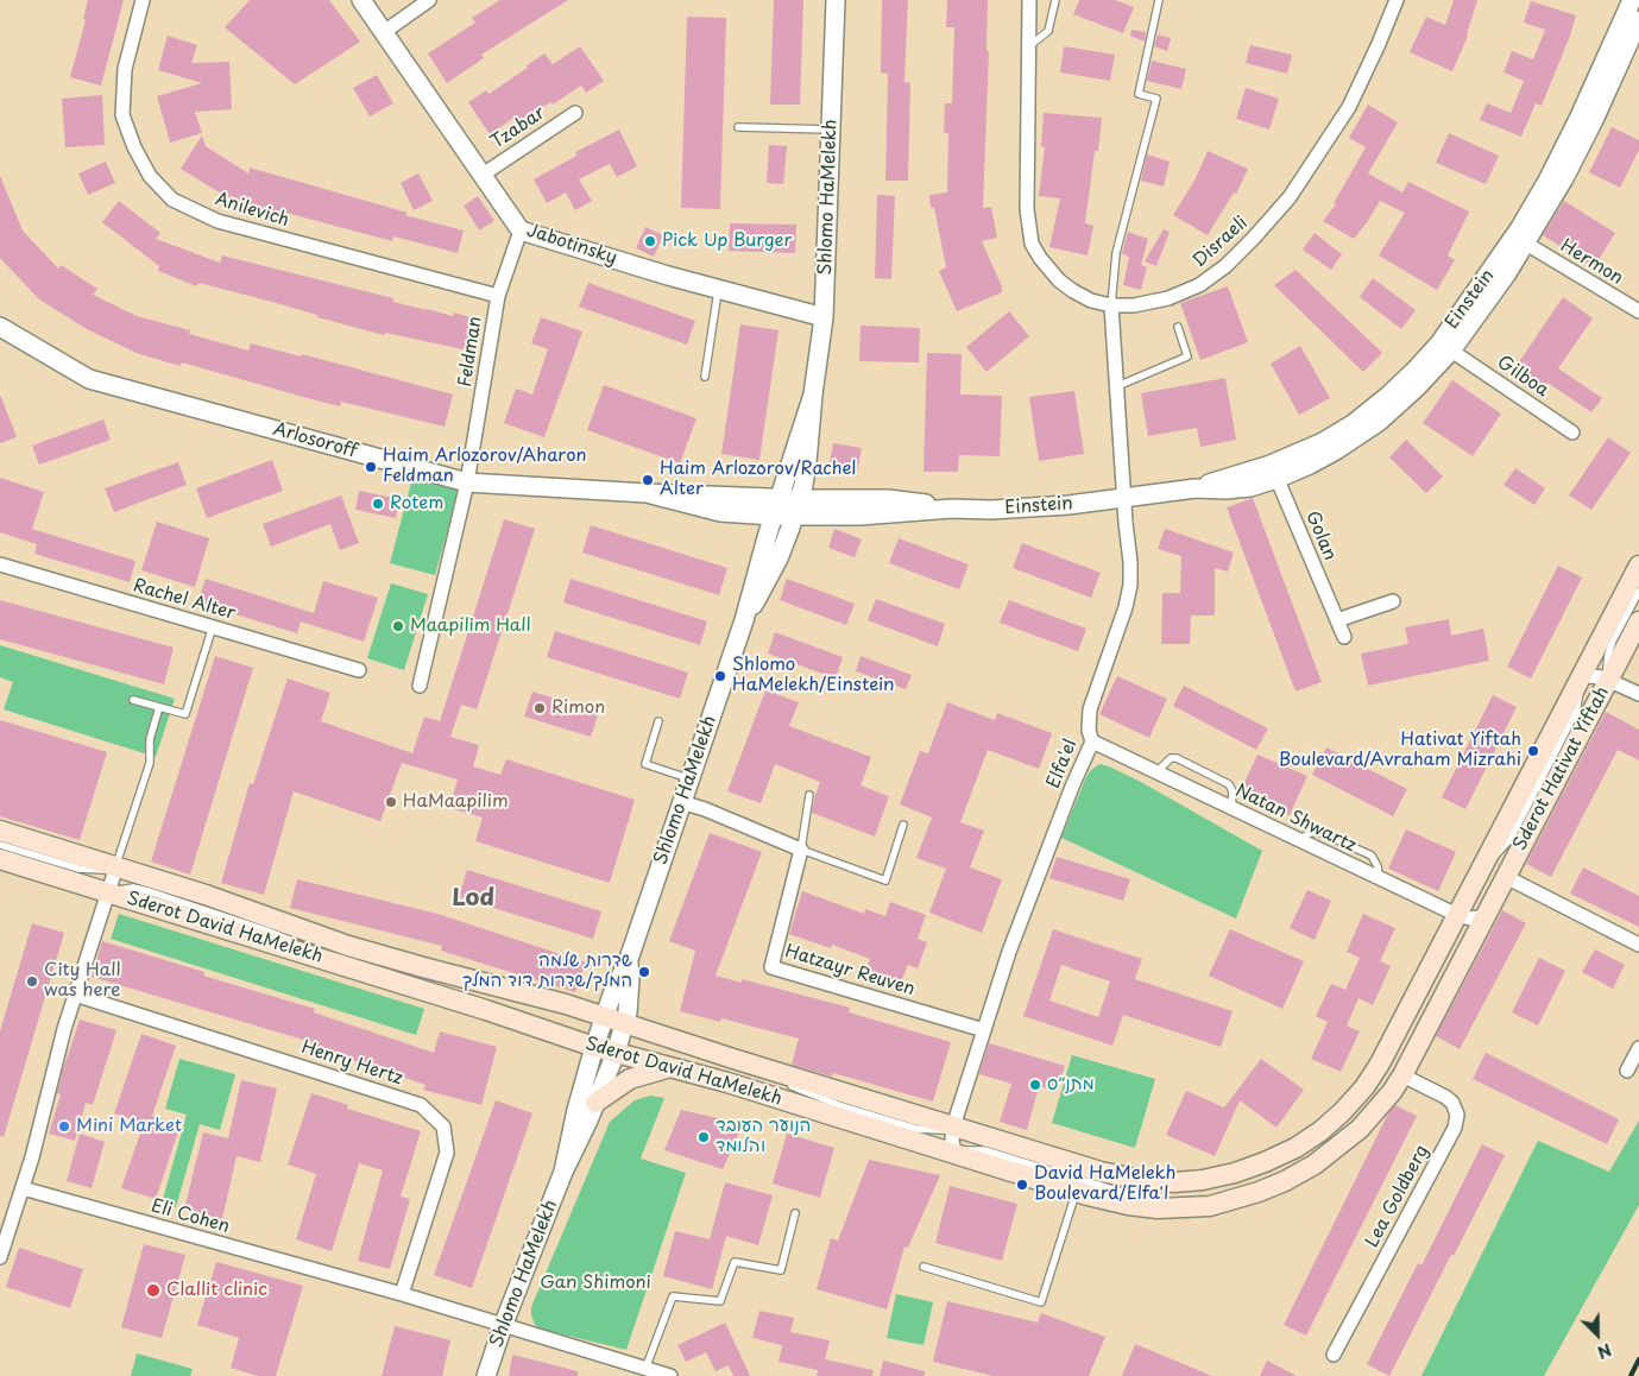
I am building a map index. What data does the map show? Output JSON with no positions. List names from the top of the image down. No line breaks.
{"streets":{"main road":["Sderot Hativat Yiftah","Sderot David HaMelekh"],"street":["Tzabar","Shlomo HaMelekh","Anilevich","Disraeli","Jabotinsky","Hermon","Einstein","Feldman","Gilboa","Arlosoroff","Golan","Rachel Alter","Elfa'el","Natan Shwartz","Hatzayr Reuven","Henry Hertz","Lea Goldberg","Eli Cohen"]},"crossings":[["Tzabar","Jabotinsky"],["Shlomo HaMelekh","Jabotinsky"],["Shlomo HaMelekh","Einstein"],["Shlomo HaMelekh","Arlosoroff"],["Shlomo HaMelekh","Sderot David HaMelekh"],["Shlomo HaMelekh","Eli Cohen"],["Anilevich","Feldman"],["Disraeli","Elfa'el"],["Jabotinsky","Feldman"],["Hermon","Einstein"],["Einstein","Gilboa"],["Einstein","Arlosoroff"],["Einstein","Golan"],["Einstein","Elfa'el"],["Feldman","Arlosoroff"],["Elfa'el","Natan Shwartz"],["Elfa'el","Sderot David HaMelekh"],["Elfa'el","Hatzayr Reuven"],["Sderot Hativat Yiftah","Natan Shwartz"],["Sderot Hativat Yiftah","Sderot David HaMelekh"],["Natan Shwartz","Sderot David HaMelekh"],["Sderot David HaMelekh","Lea Goldberg"],["Henry Hertz","Eli Cohen"]],"districts":["Lod"],"parks":["Gan Shimoni"],"places":["Pick Up Burger","Haim Arlozorov/Aharon Feldman","Haim Arlozorov/Rachel Alter","Rotem","Maapilim Hall","Shlomo HaMelekh/Einstein","Rimon","Hativat Yiftah Boulevard/Avraham Mizrahi","HaMaapilim","שדרות שלמה המלך/שדרות דוד המלך","City Hall was here","מתנ״ס","Mini Market","הנוער העובד והלומד","David HaMelekh Boulevard/Elfa'l","Clallit clinic"],"north":"bottom right"}
